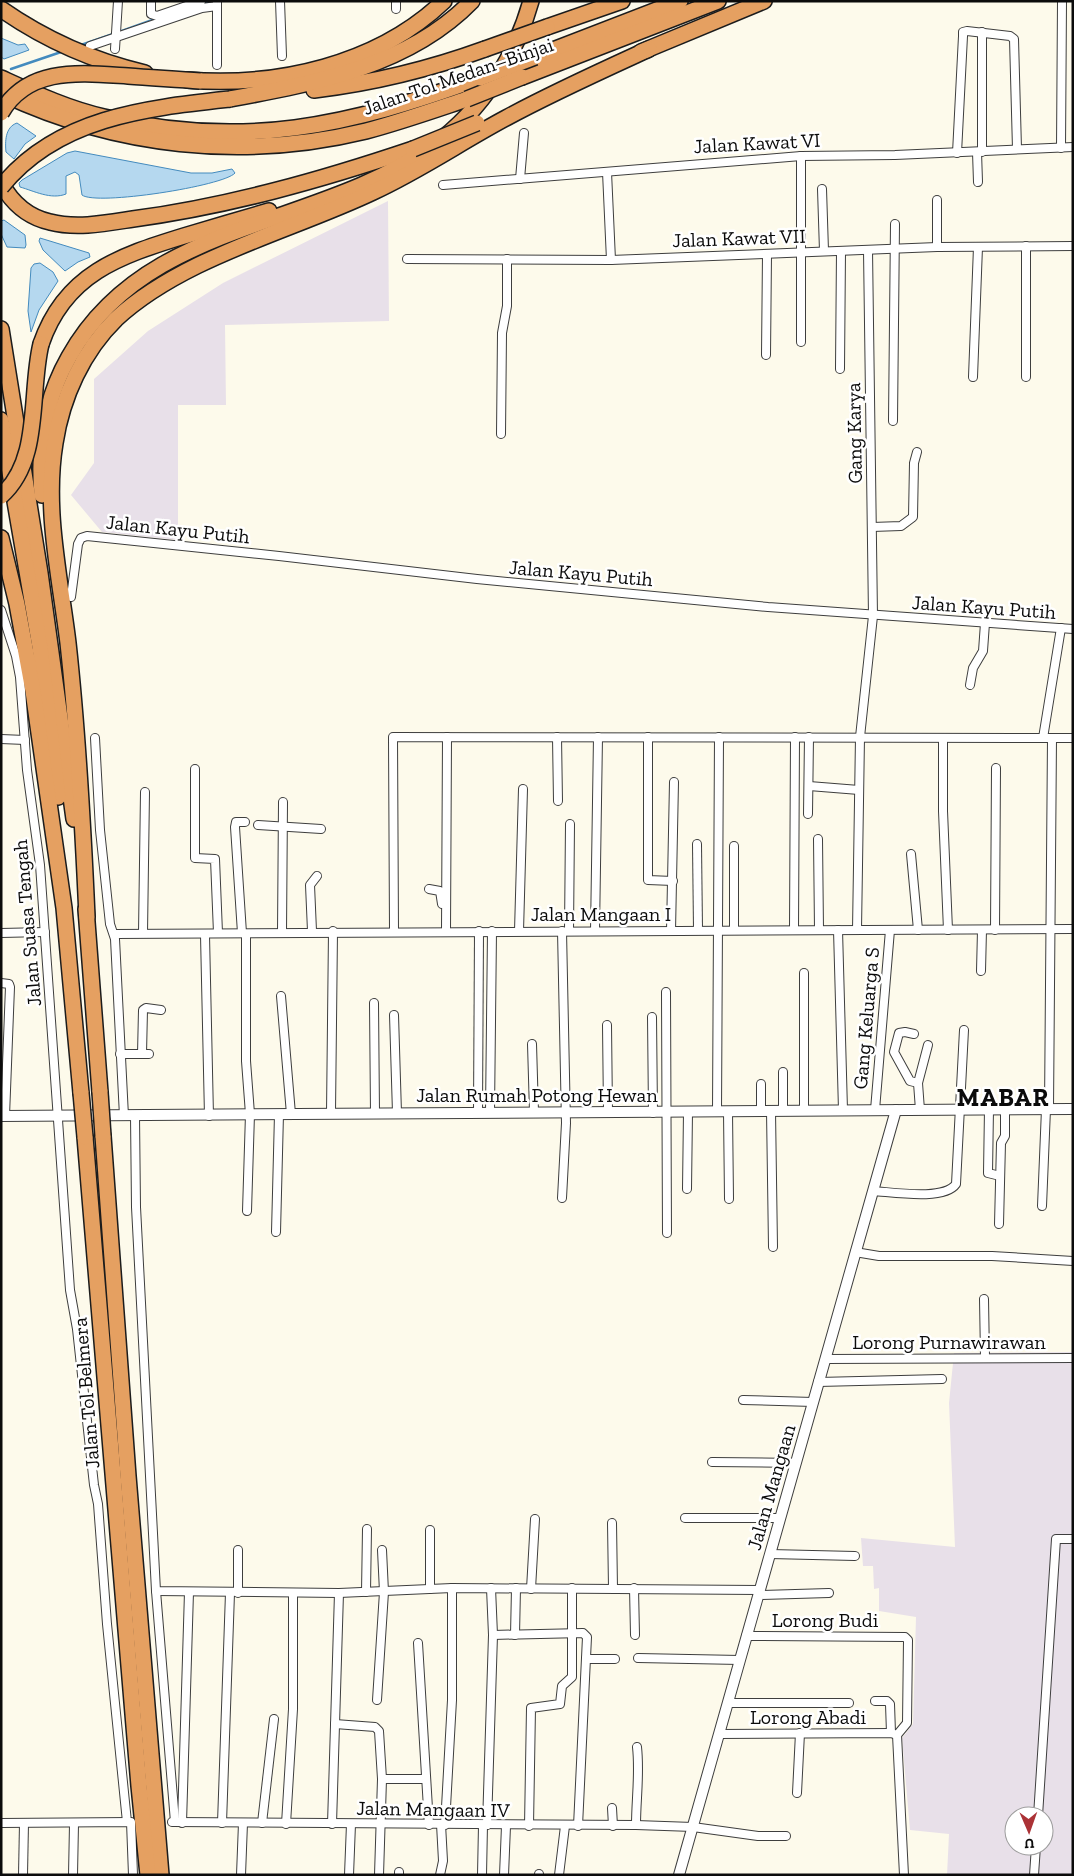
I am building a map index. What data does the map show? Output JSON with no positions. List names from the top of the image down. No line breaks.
{"streets":{"highway":["Jalan Tol Medan–Binjai","Jalan Tol Belmera"],"street":["Jalan Kawat VI","Jalan Kawat VII","Gang Karya","Jalan Kayu Putih","Jalan Mangaan I","Jalan Suasa Tengah","Gang Keluarga S","Jalan Rumah Potong Hewan","Lorong Purnawirawan","Jalan Mangaan","Lorong Budi","Lorong Abadi","Jalan Mangaan IV"]},"crossings":[["Jalan Kawat VII","Gang Karya"],["Gang Karya","Jalan Kayu Putih"],["Gang Karya","Jalan Mangaan I"],["Jalan Mangaan I","Gang Keluarga S"],["Jalan Suasa Tengah","Jalan Rumah Potong Hewan"],["Gang Keluarga S","Jalan Rumah Potong Hewan"],["Jalan Rumah Potong Hewan","Jalan Mangaan"],["Lorong Purnawirawan","Jalan Mangaan"],["Jalan Mangaan","Lorong Budi"],["Jalan Mangaan","Lorong Abadi"],["Jalan Mangaan","Jalan Mangaan IV"],["Lorong Budi","Lorong Abadi"]],"districts":["MABAR"],"north":"bottom"}
